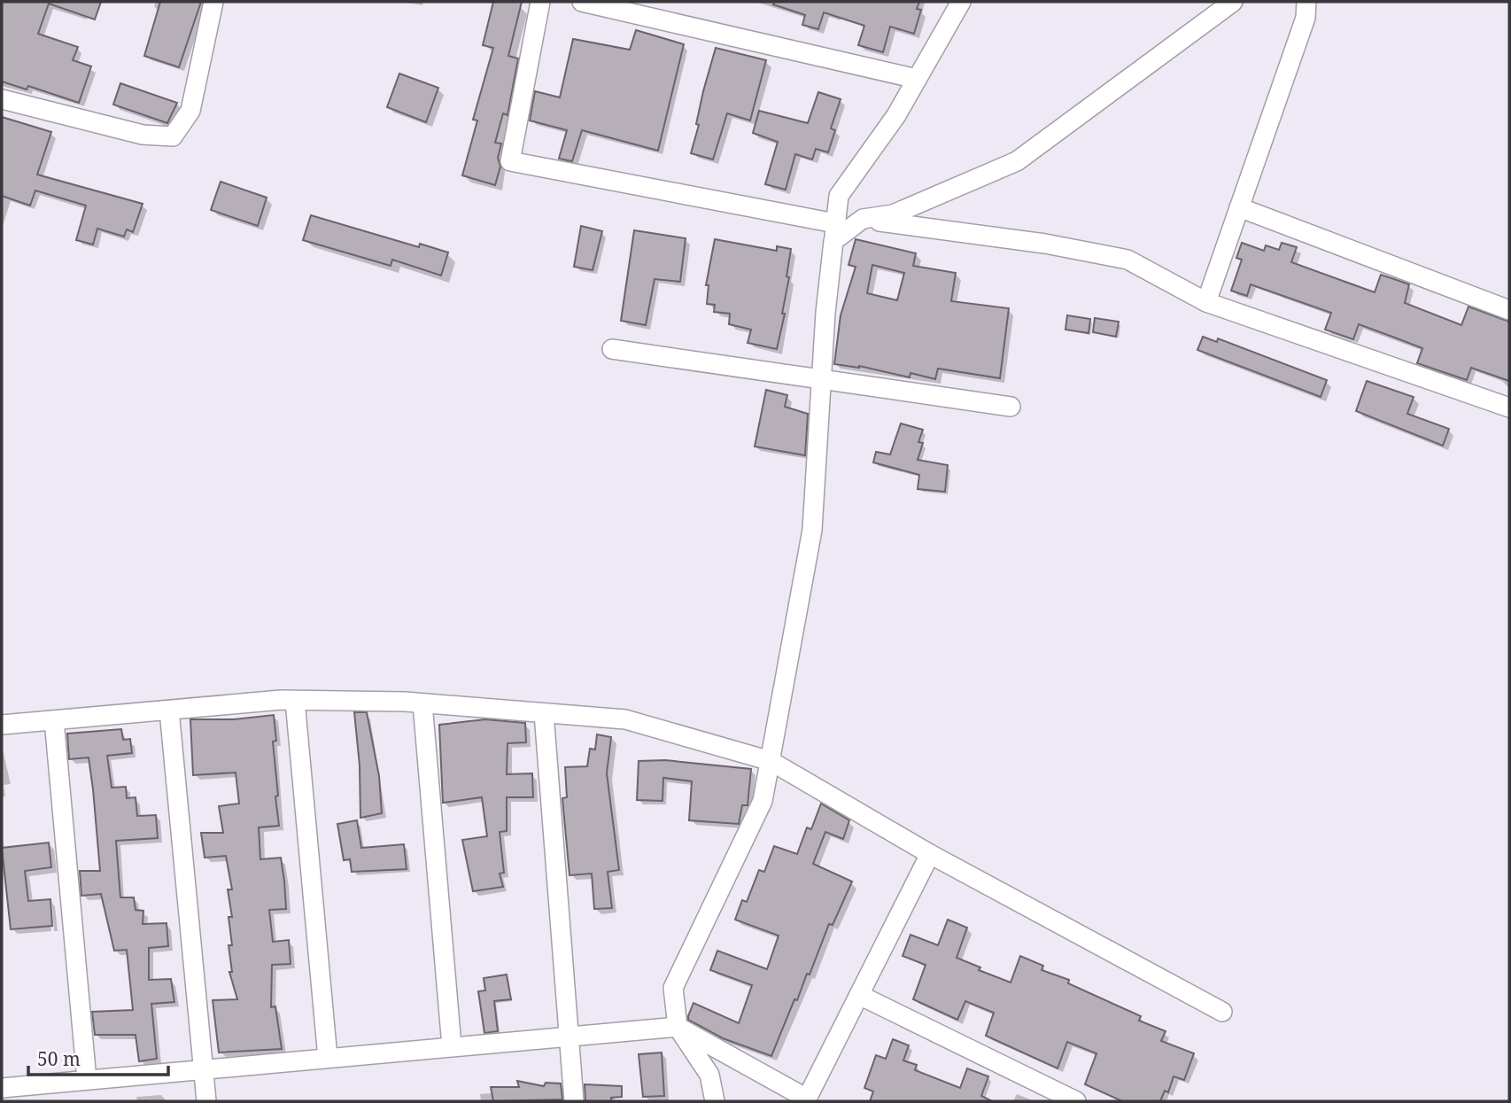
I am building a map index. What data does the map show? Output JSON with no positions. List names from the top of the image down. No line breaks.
{"scale_bar":"50 m"}
